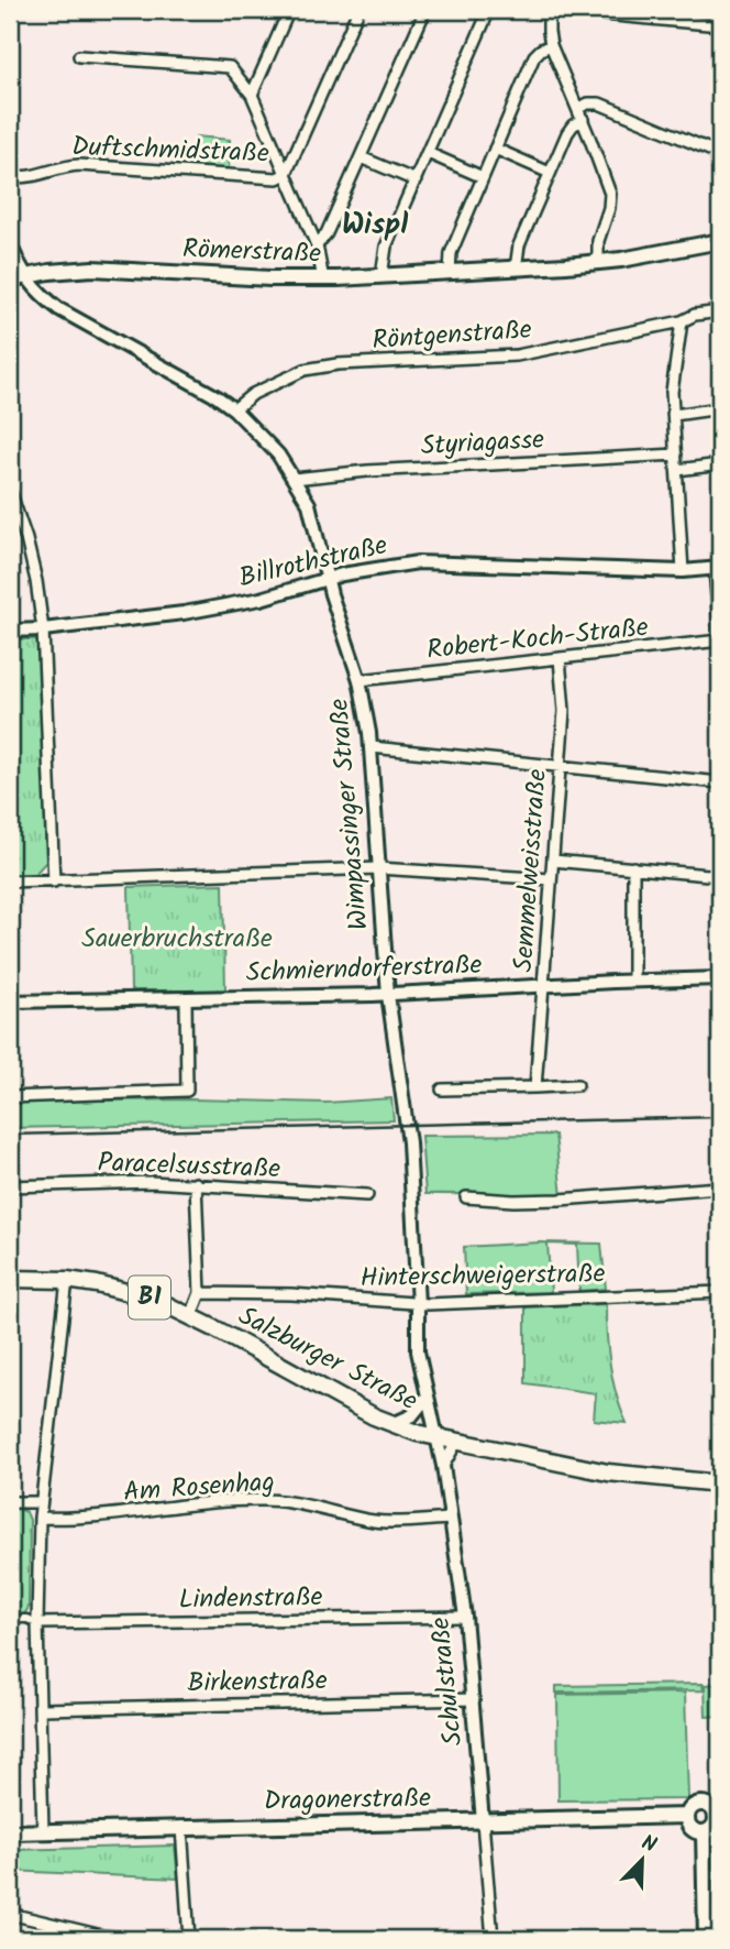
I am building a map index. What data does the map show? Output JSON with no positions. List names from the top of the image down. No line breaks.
{"streets":{"main road":["Römerstraße","B1","Salzburger Straße","Dragonerstraße"],"street":["Duftschmidstraße","Röntgenstraße","Styriagasse","Billrothstraße","Robert-Koch-Straße","Wimpassinger Straße","Semmelweisstraße","Schmierndorferstraße","Paracelsusstraße","Hinterschweigerstraße","Am Rosenhag","Lindenstraße","Schulstraße","Birkenstraße"]},"crossings":[["Römerstraße","Wimpassinger Straße"],["Röntgenstraße","Wimpassinger Straße"],["Styriagasse","Wimpassinger Straße"],["Billrothstraße","Wimpassinger Straße"],["Robert-Koch-Straße","Wimpassinger Straße"],["Robert-Koch-Straße","Semmelweisstraße"],["Wimpassinger Straße","Schmierndorferstraße"],["Wimpassinger Straße","Hinterschweigerstraße"],["Wimpassinger Straße","Salzburger Straße"],["Wimpassinger Straße","Schulstraße"],["Semmelweisstraße","Schmierndorferstraße"],["Salzburger Straße","Schulstraße"],["Am Rosenhag","Schulstraße"],["Lindenstraße","Schulstraße"],["Schulstraße","Birkenstraße"],["Schulstraße","Dragonerstraße"]],"districts":["Wispl"],"parks":["Sauerbruchstraße"],"north":"top right"}
